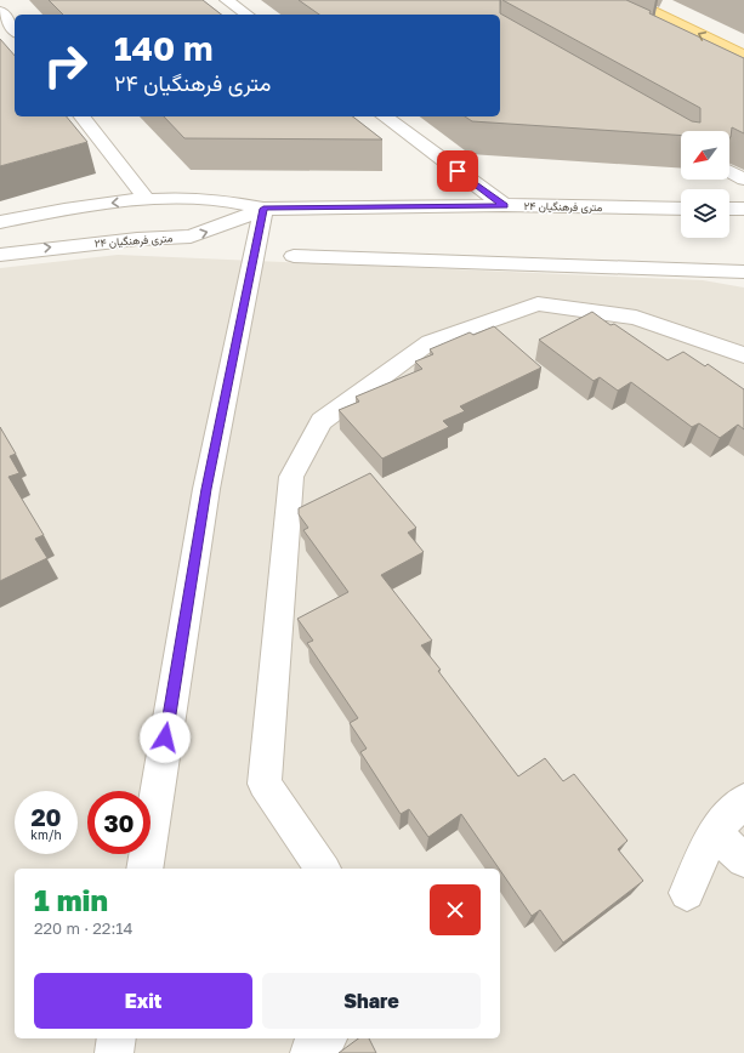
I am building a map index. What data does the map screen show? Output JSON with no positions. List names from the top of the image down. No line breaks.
{"streets":{"street":["۲۴ متری فرهنگیان"]},"north":"bottom left","page":{"turn":["140 m","۲۴ متری فرهنگیان"],"speed":"20 km/h","limit":"30","heading":["1 min","220 m · 22:14"],"buttons":["Exit","Share"]}}
